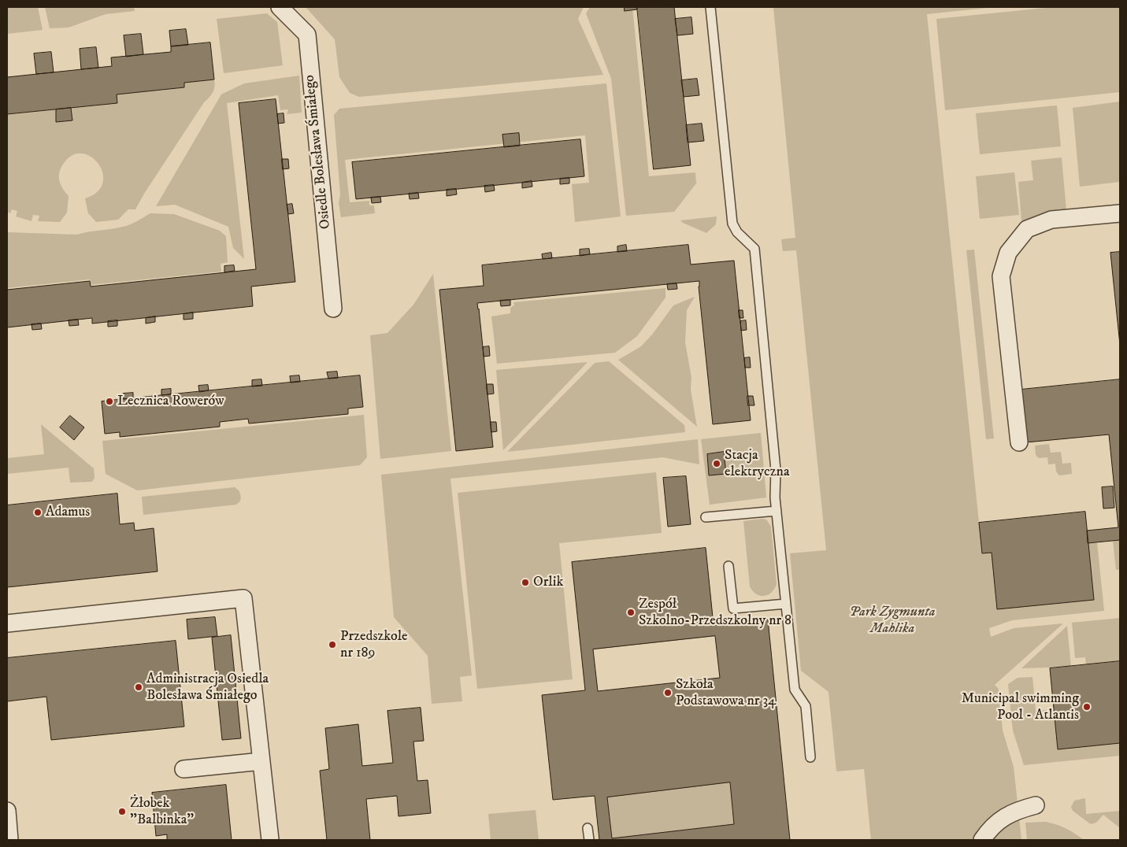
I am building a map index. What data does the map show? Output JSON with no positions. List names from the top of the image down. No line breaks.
{"streets":{"street":["Osiedle Bolesława Śmiałego"]},"parks":["Park Zygmunta Mahlika"],"places":["Lecznica Rowerów","Stacja elektryczna","Adamus","Orlik","Zespół Szkolno-Przedszkolny nr 8","Przedszkole nr 189","Administracja Osiedla Bolesława Śmiałego","Szkoła Podstawowa nr 34","Municipal swimming Pool - Atlantis","Żłobek \"Balbinka\""]}
